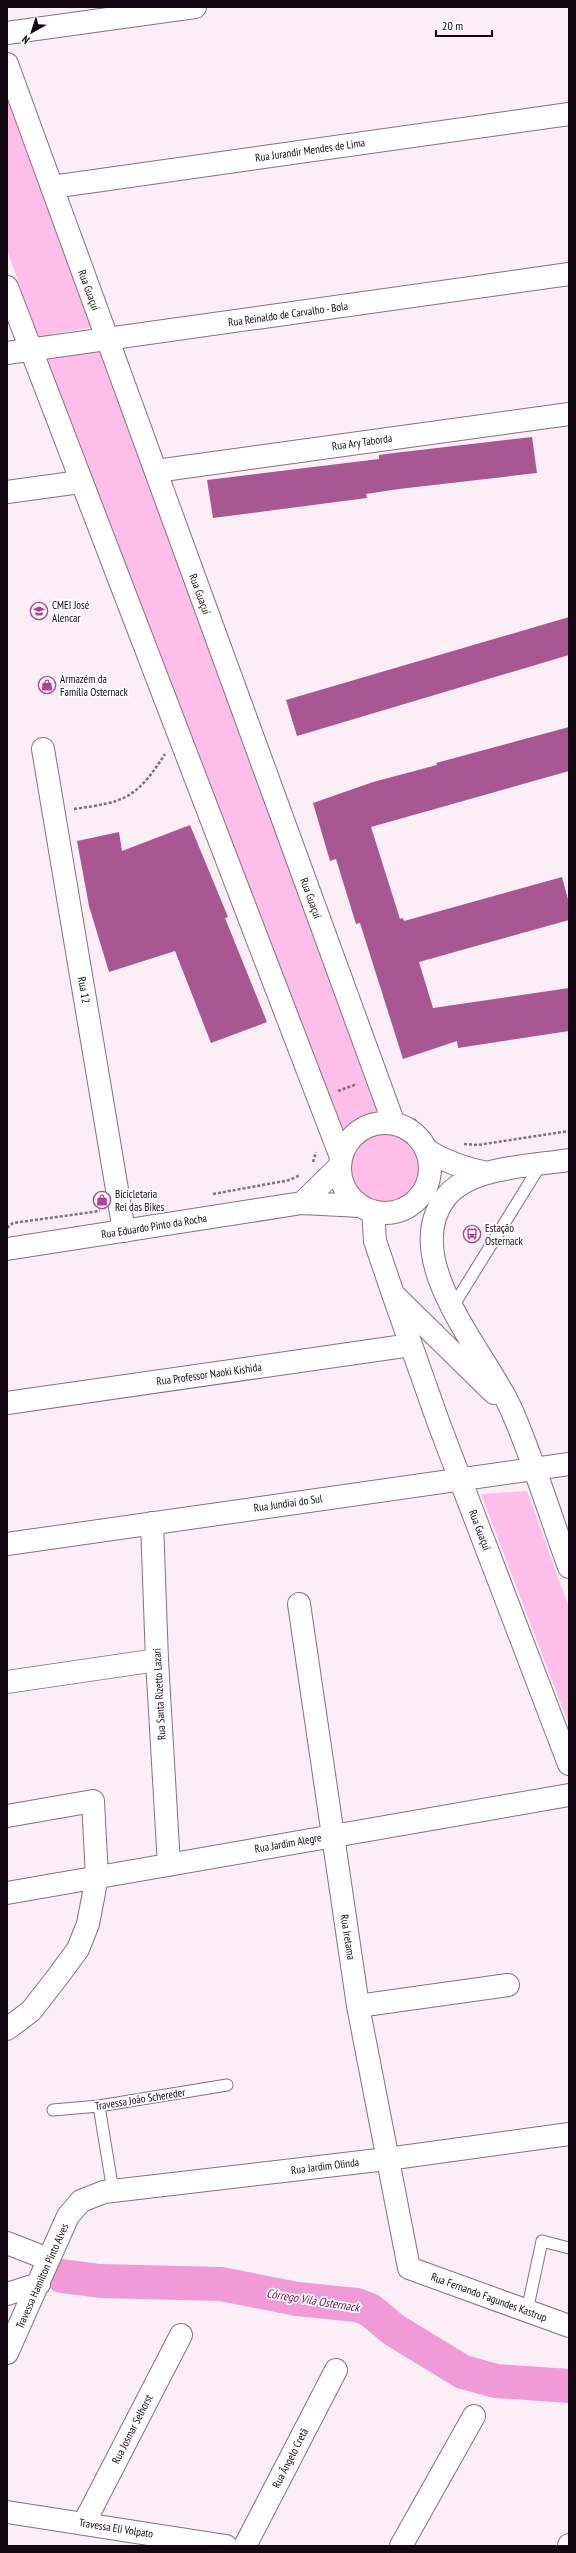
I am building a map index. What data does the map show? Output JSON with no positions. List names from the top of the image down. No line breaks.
{"streets":{"street":["Rua Jurandir Mendes de Lima","Rua Guaçuí","Rua Reinaldo de Carvalho - Bola","Rua Ary Taborda","Rua 12","Rua Eduardo Pinto da Rocha","Rua Professor Naoki Kishida","Rua Jundiaí do Sul","Rua Santa Rizetto Lazari","Rua Jardim Alegre","Rua Iretama","Rua Jardim Olinda","Travessa Hamilton Pinto Alves","Rua Fernando Fagundes Kastrup","Rua Josmar Selhorst","Rua Ângelo Cretã","Travessa Eli Volpato"],"lane":["Travessa João Schereder"]},"crossings":[["Rua Jurandir Mendes de Lima","Rua Guaçuí"],["Rua Guaçuí","Rua Reinaldo de Carvalho - Bola"],["Rua Guaçuí","Rua Ary Taborda"],["Rua Guaçuí","Rua Eduardo Pinto da Rocha"],["Rua Guaçuí","Rua Professor Naoki Kishida"],["Rua Guaçuí","Rua Jundiaí do Sul"],["Rua 12","Rua Eduardo Pinto da Rocha"],["Rua Jundiaí do Sul","Rua Santa Rizetto Lazari"],["Rua Santa Rizetto Lazari","Rua Jardim Alegre"],["Rua Jardim Alegre","Rua Iretama"],["Rua Iretama","Rua Jardim Olinda"],["Rua Iretama","Rua Fernando Fagundes Kastrup"],["Rua Jardim Olinda","Travessa Hamilton Pinto Alves"],["Rua Josmar Selhorst","Travessa Eli Volpato"]],"water":["Córrego Vila Osternack"],"places":{"school or university":["CMEI José Alencar"],"shop":["Armazém da Família Osternack","Bicicletaria Rei das Bikes"],"bus stop":["Estação Osternack"]},"scale_bar":"20 m","north":"bottom left"}
